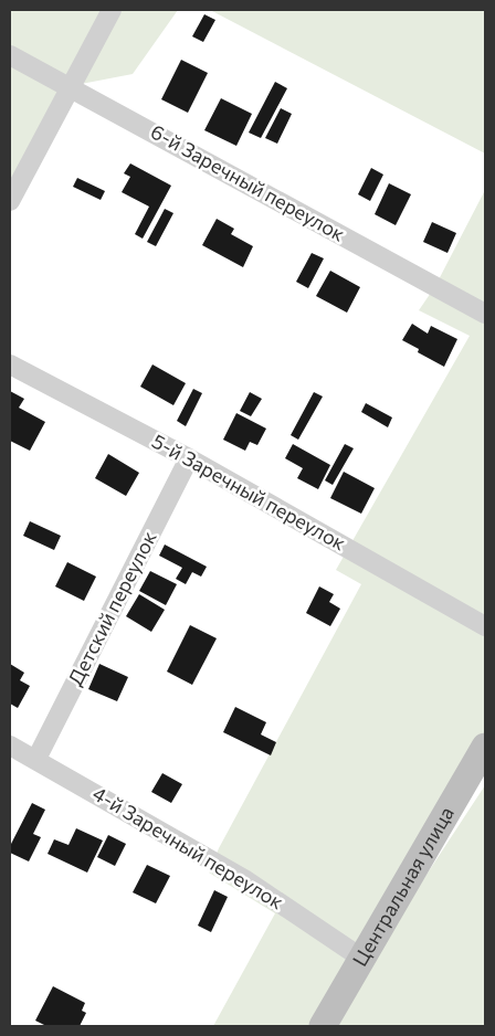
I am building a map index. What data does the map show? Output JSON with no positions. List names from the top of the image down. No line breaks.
{"streets":{"street":["6-й Заречный переулок","5-й Заречный переулок","Детский переулок","4-й Заречный переулок","Центральная улица"]},"crossings":[["5-й Заречный переулок","Детский переулок"],["Детский переулок","4-й Заречный переулок"],["4-й Заречный переулок","Центральная улица"]]}
